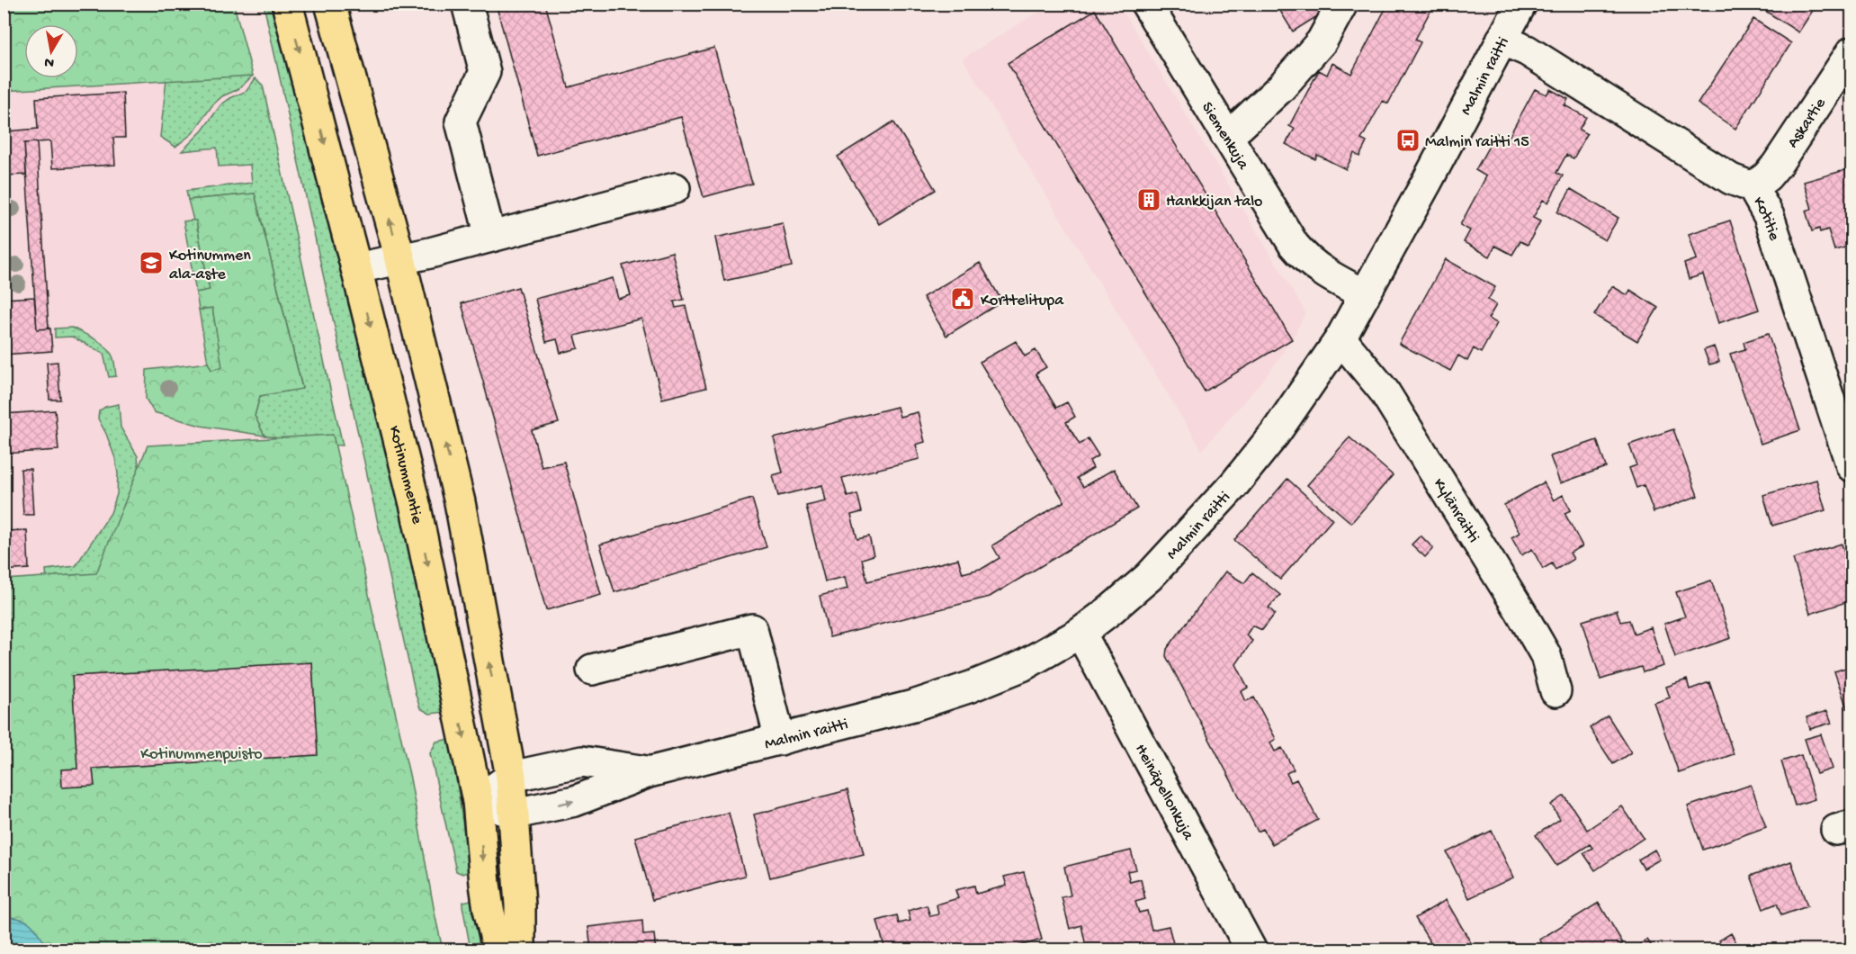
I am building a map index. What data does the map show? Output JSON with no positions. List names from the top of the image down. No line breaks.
{"streets":{"main road":["Kotinummentie"],"street":["Malmin raitti","Askartie","Siemenkuja","Kotitie","Kylänraitti","Heinäpellonkuja"]},"crossings":[["Malmin raitti","Siemenkuja"],["Malmin raitti","Kotitie"],["Malmin raitti","Kotinummentie"],["Malmin raitti","Kylänraitti"],["Malmin raitti","Heinäpellonkuja"],["Askartie","Kotitie"]],"parks":["Kotinummenpuisto"],"places":{"bus stop":["Malmin raitti 15"],"building":["Hankkijan talo"],"school or university":["Kotinummen ala-aste"],"public building":["Korttelitupa"]},"north":"bottom"}
